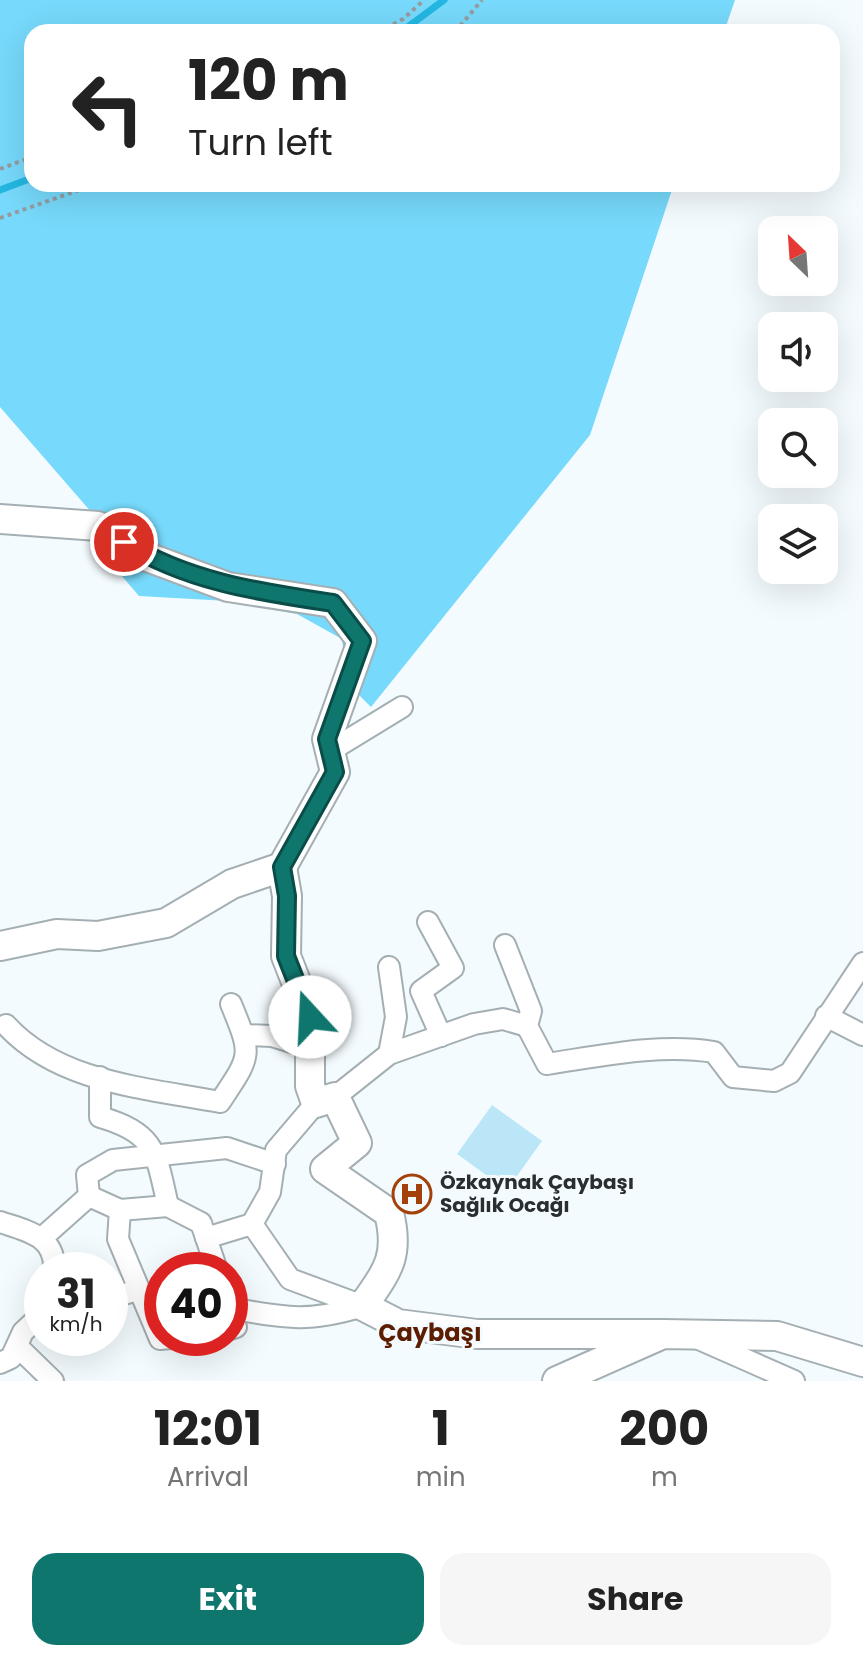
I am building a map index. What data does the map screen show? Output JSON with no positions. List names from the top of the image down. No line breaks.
{"districts":["Çaybaşı"],"places":{"hospital":["Özkaynak Çaybaşı Sağlık Ocağı"]},"north":"top left","page":{"turn":["120 m","Turn left"],"speed":"31 km/h","limit":"40","eta":["12:01","Arrival","1","min","200","m"],"buttons":["Exit","Share"]}}
